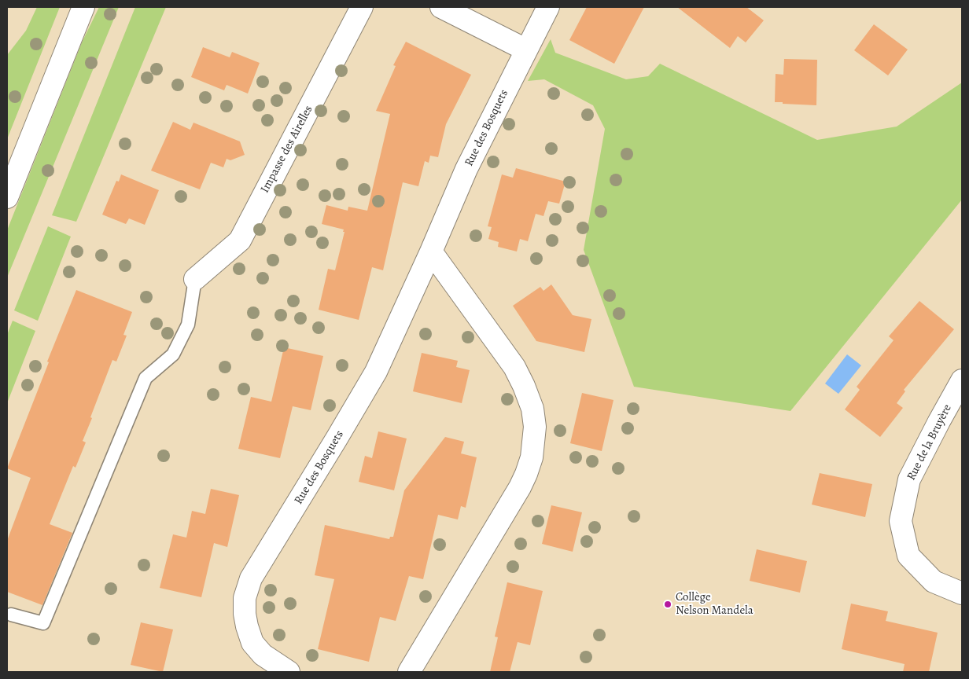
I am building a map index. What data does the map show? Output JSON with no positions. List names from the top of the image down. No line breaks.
{"streets":{"street":["Rue des Bosquets","Impasse des Airelles","Rue de la Bruyère"]},"places":["Collège Nelson Mandela"]}
